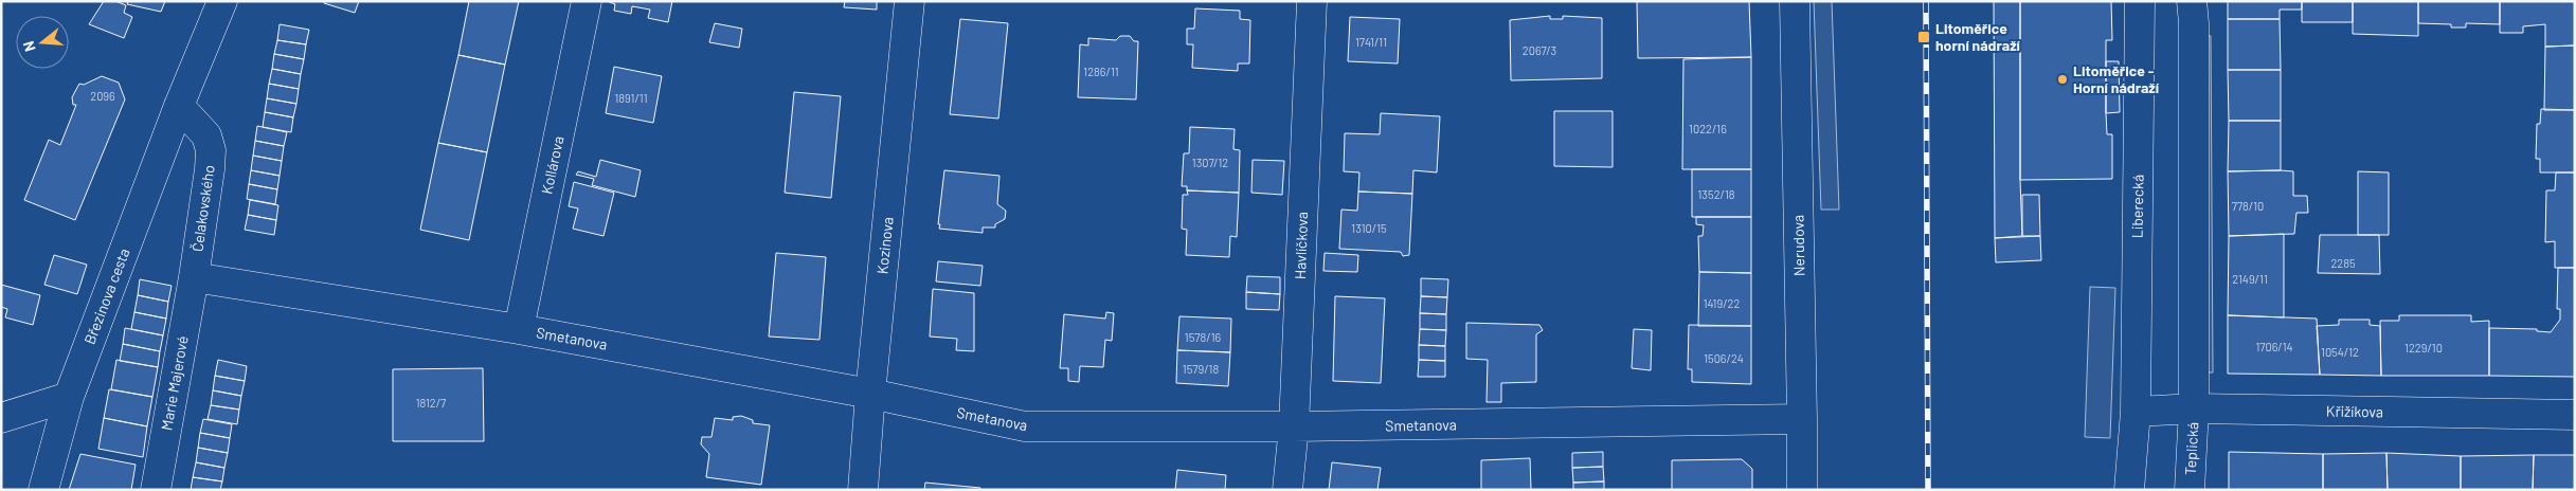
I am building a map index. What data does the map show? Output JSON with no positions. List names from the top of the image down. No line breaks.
{"streets":{"street":["Kollárova","Liberecká","Čelakovského","Kozinova","Havlíčkova","Nerudova","Březinova cesta","Smetanova","Marie Majerové","Křižíkova","Teplická"]},"crossings":[["Kollárova","Smetanova"],["Liberecká","Křižíkova"],["Čelakovského","Březinova cesta"],["Čelakovského","Smetanova"],["Čelakovského","Marie Majerové"],["Kozinova","Smetanova"],["Havlíčkova","Smetanova"],["Nerudova","Smetanova"],["Smetanova","Marie Majerové"],["Křižíkova","Teplická"]],"places":{"transit":["Litoměřice horní nádraží"],"other":["Litoměřice - Horní nádraží"]},"house_numbers":["1741/11","2067/3","1286/11","2096","1891/11","1022/16","1307/12","1352/18","778/10","1310/15","2285","2149/11","1419/22","1578/16","1706/14","1229/10","1054/12","1506/24","1579/18","1812/7"],"north":"left"}
